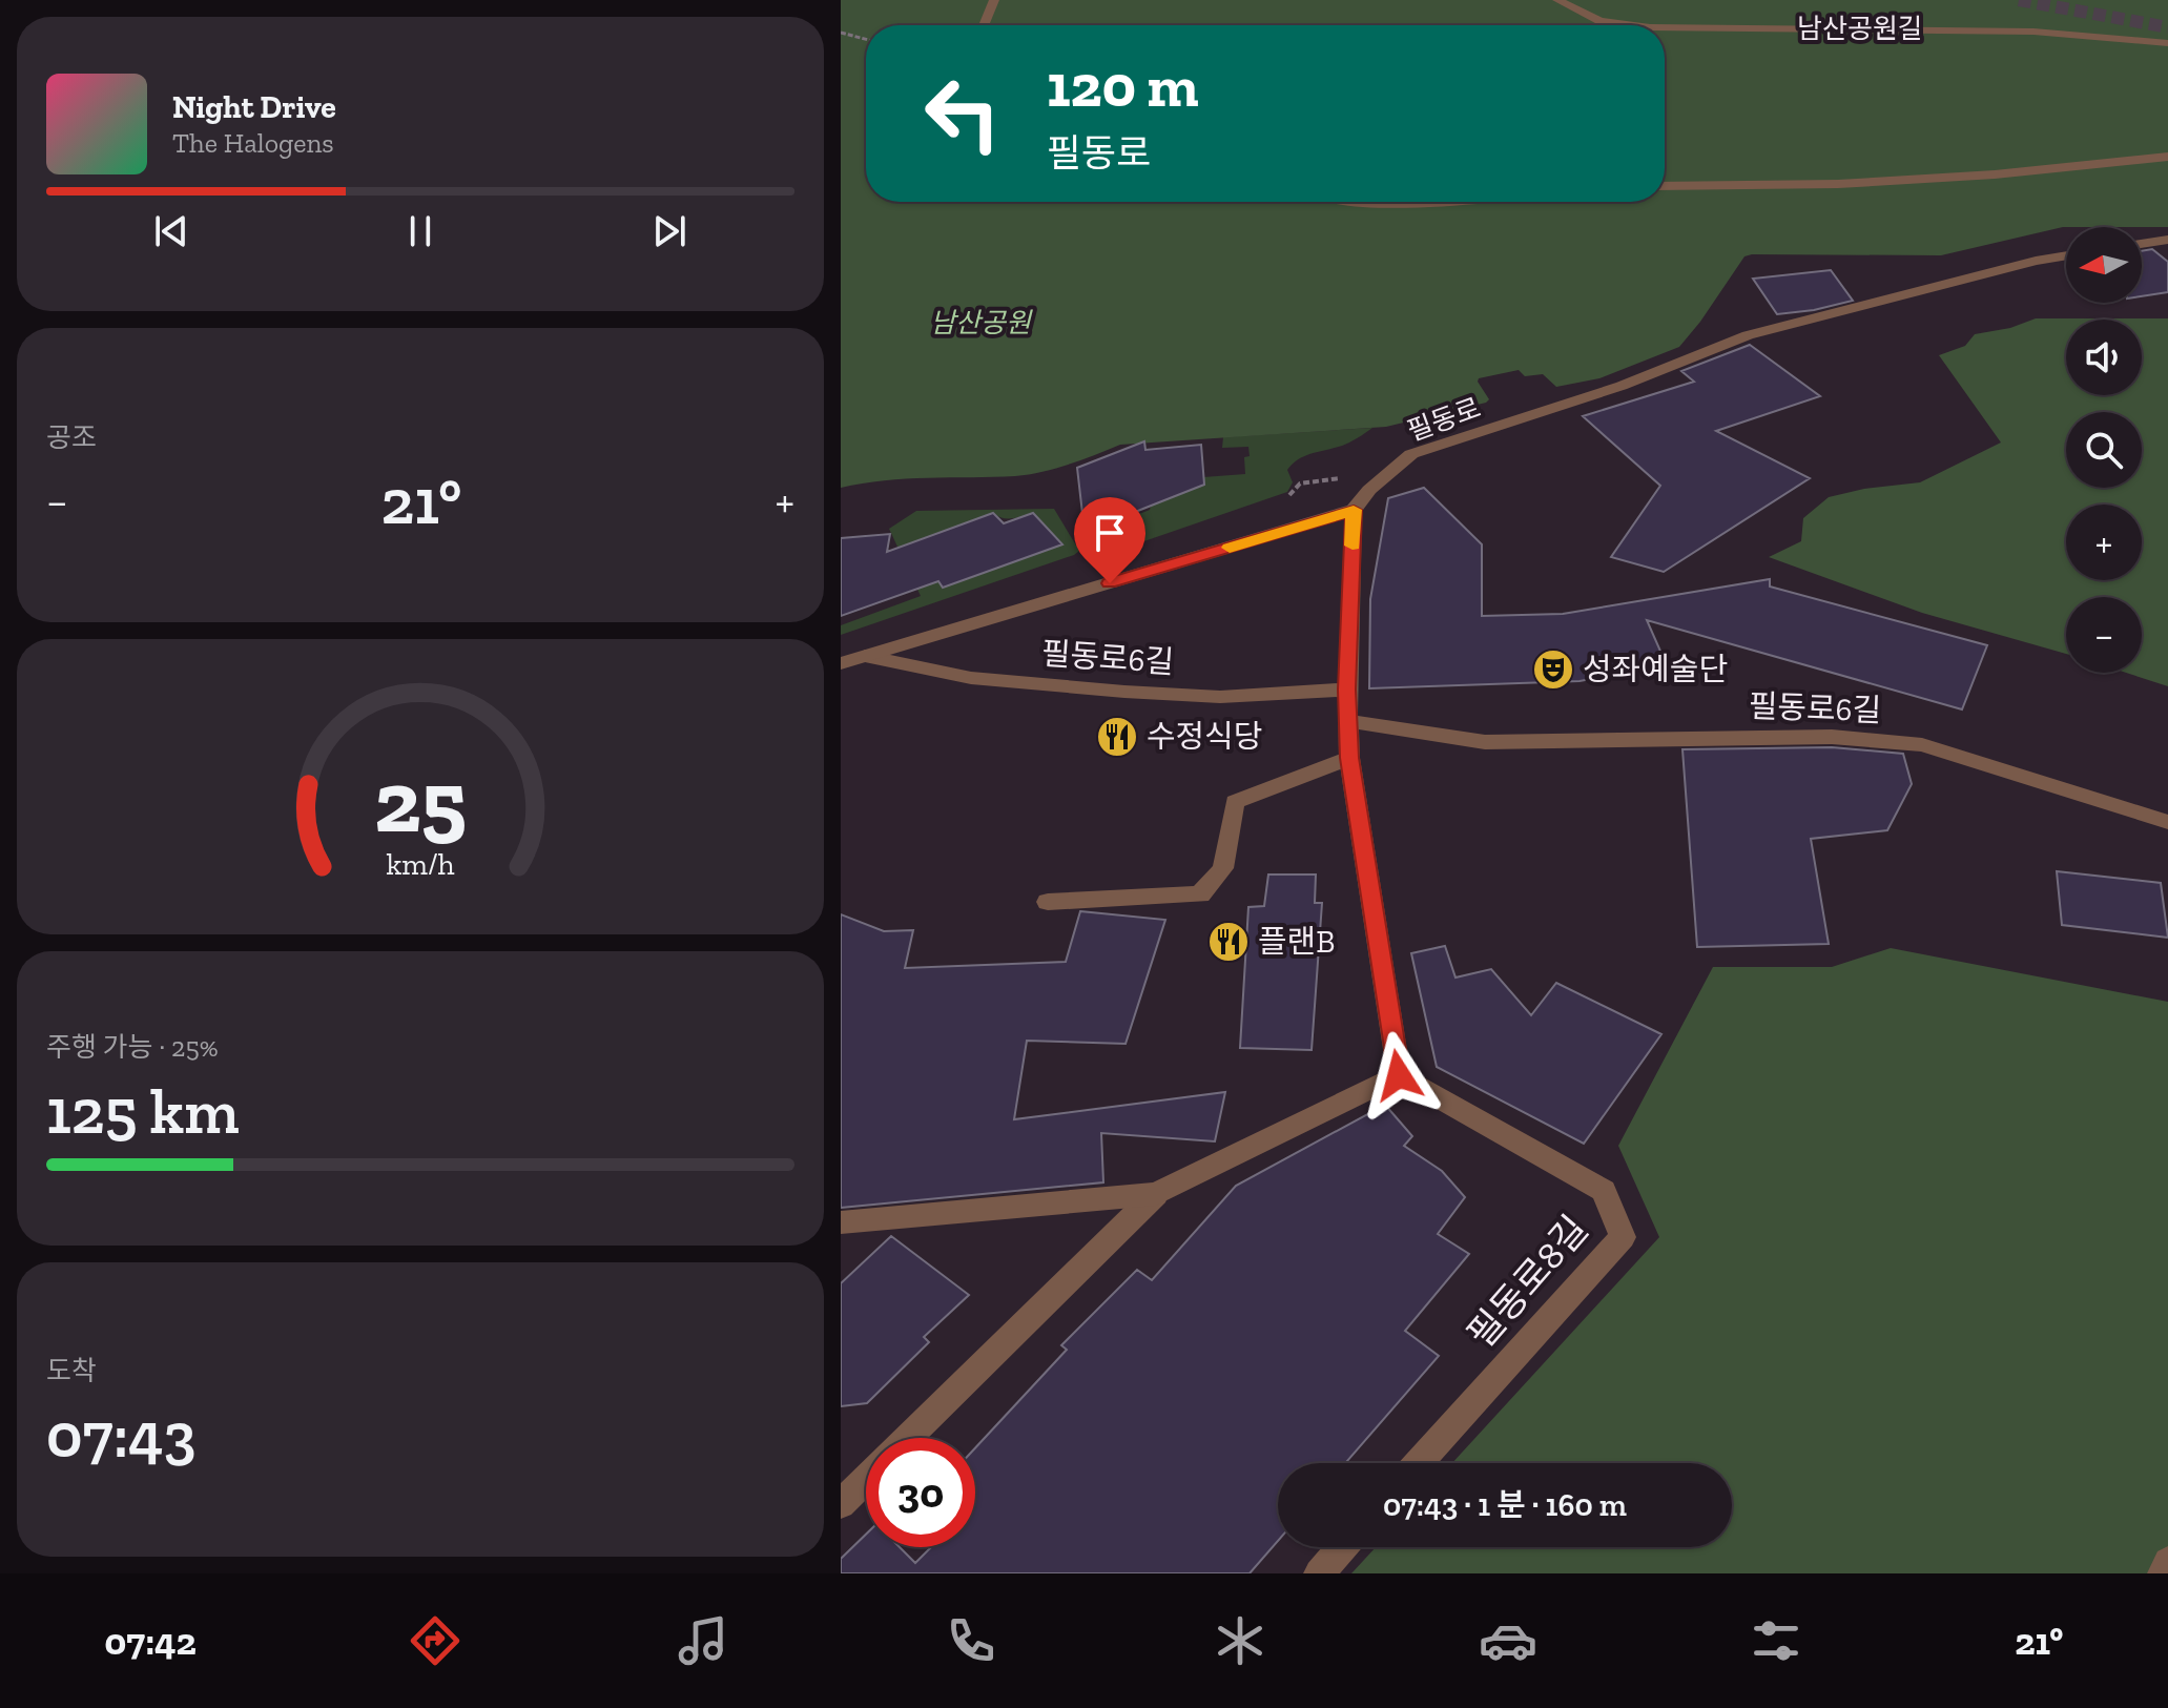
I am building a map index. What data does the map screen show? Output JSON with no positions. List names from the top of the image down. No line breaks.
{"streets":{"street":["남산공원길","필동로","필동로6길","필동로8길"]},"parks":["남산공원"],"places":{"theatre":["성좌예술단"],"restaurant":["수정식당","플랜B"]},"north":"left","page":{"turn":["120 m","필동로"],"song":["Night Drive","The Halogens"],"map_buttons":["+","−"],"tile":["공조",["주행 가능 · 25%","125 km"],["도착","07:43"]],"heat":["−","21°","+"],"limit":"30","trip":"07:43 · 1 분 · 160 m","tabs":["07:42","21°"],"gauge":["25","km/h"]}}
